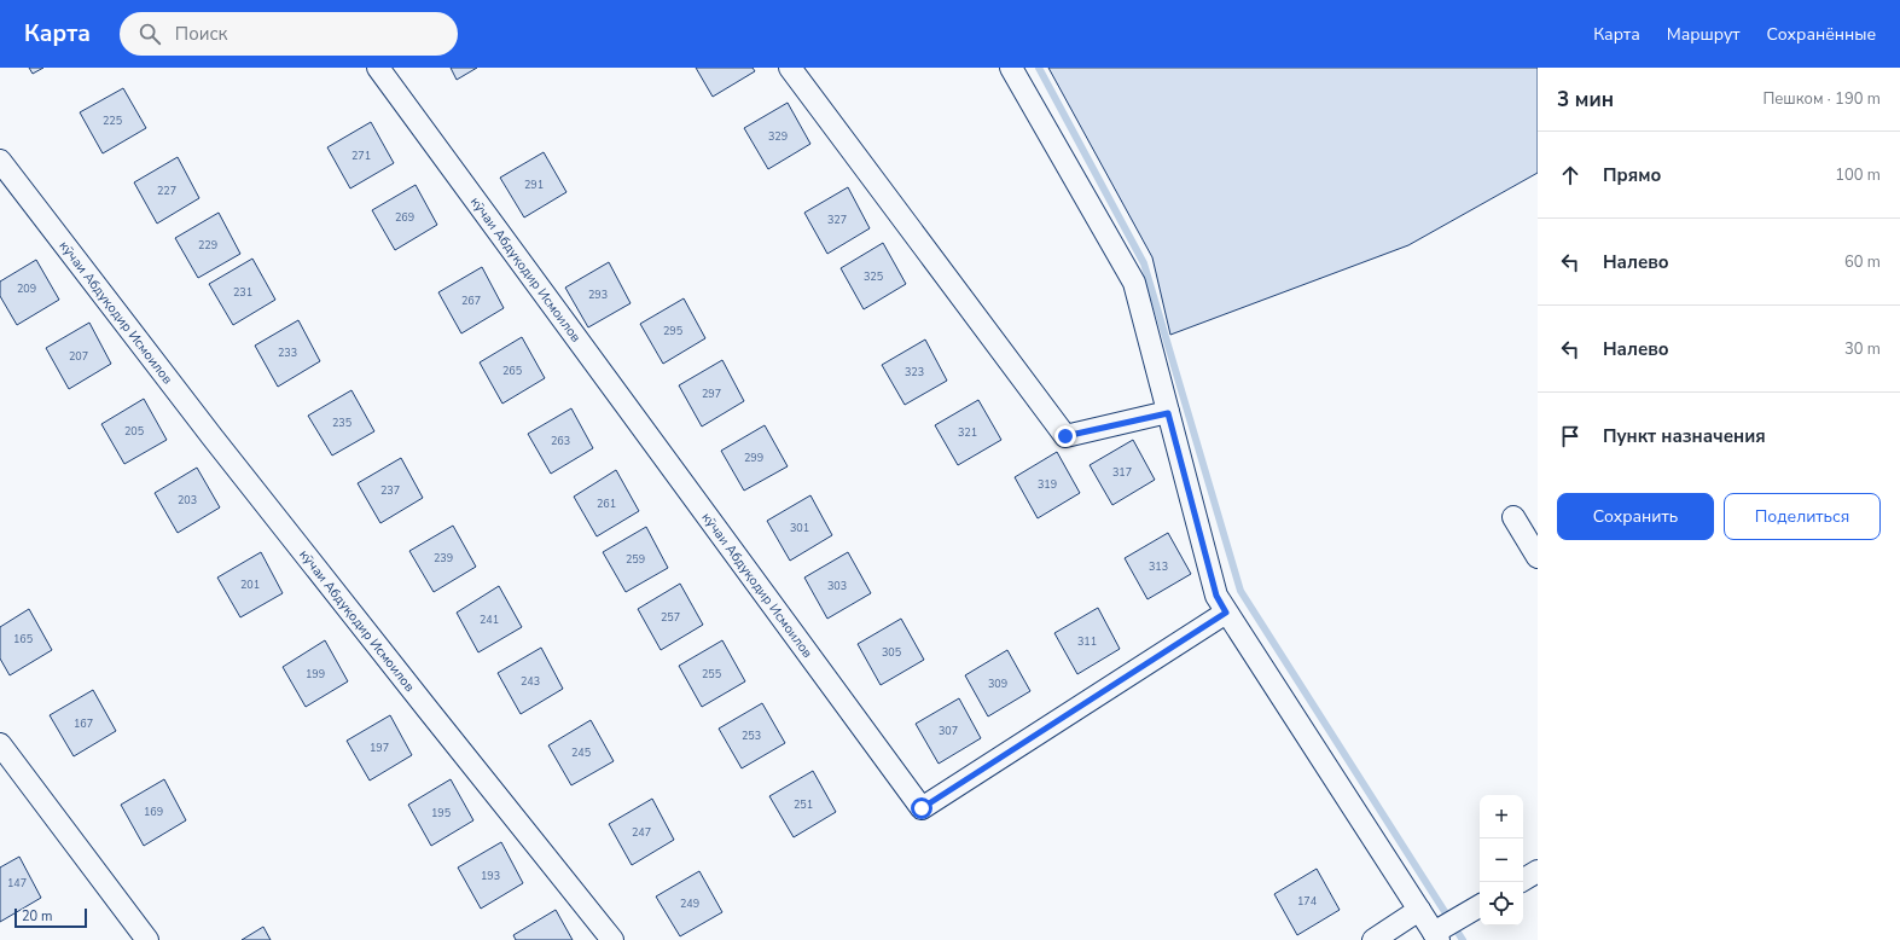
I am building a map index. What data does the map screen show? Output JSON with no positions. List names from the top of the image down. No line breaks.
{"streets":{"street":["кӯчаи Абдуқодир Исмоилов"]},"house_numbers":["225","329","271","291","227","269","327","229","325","209","231","293","267","295","233","207","265","323","297","235","205","321","263","299","317","319","237","203","261","301","239","259","313","201","303","257","241","165","311","305","199","255","243","309","167","307","253","197","245","251","169","195","247","193","147","174","249"],"scale_bar":"20 m","page":{"header":"Карта","search":"Поиск","nav":["Карта","Маршрут","Сохранённые"],"heading":["3 мин","Пешком · 190 m"],"list":[["Прямо","100 m"],["Налево","60 m"],["Налево","30 m"],"Пункт назначения"],"buttons":["Сохранить","Поделиться"],"map_buttons":["+","−"],"scale":"20 m"}}
